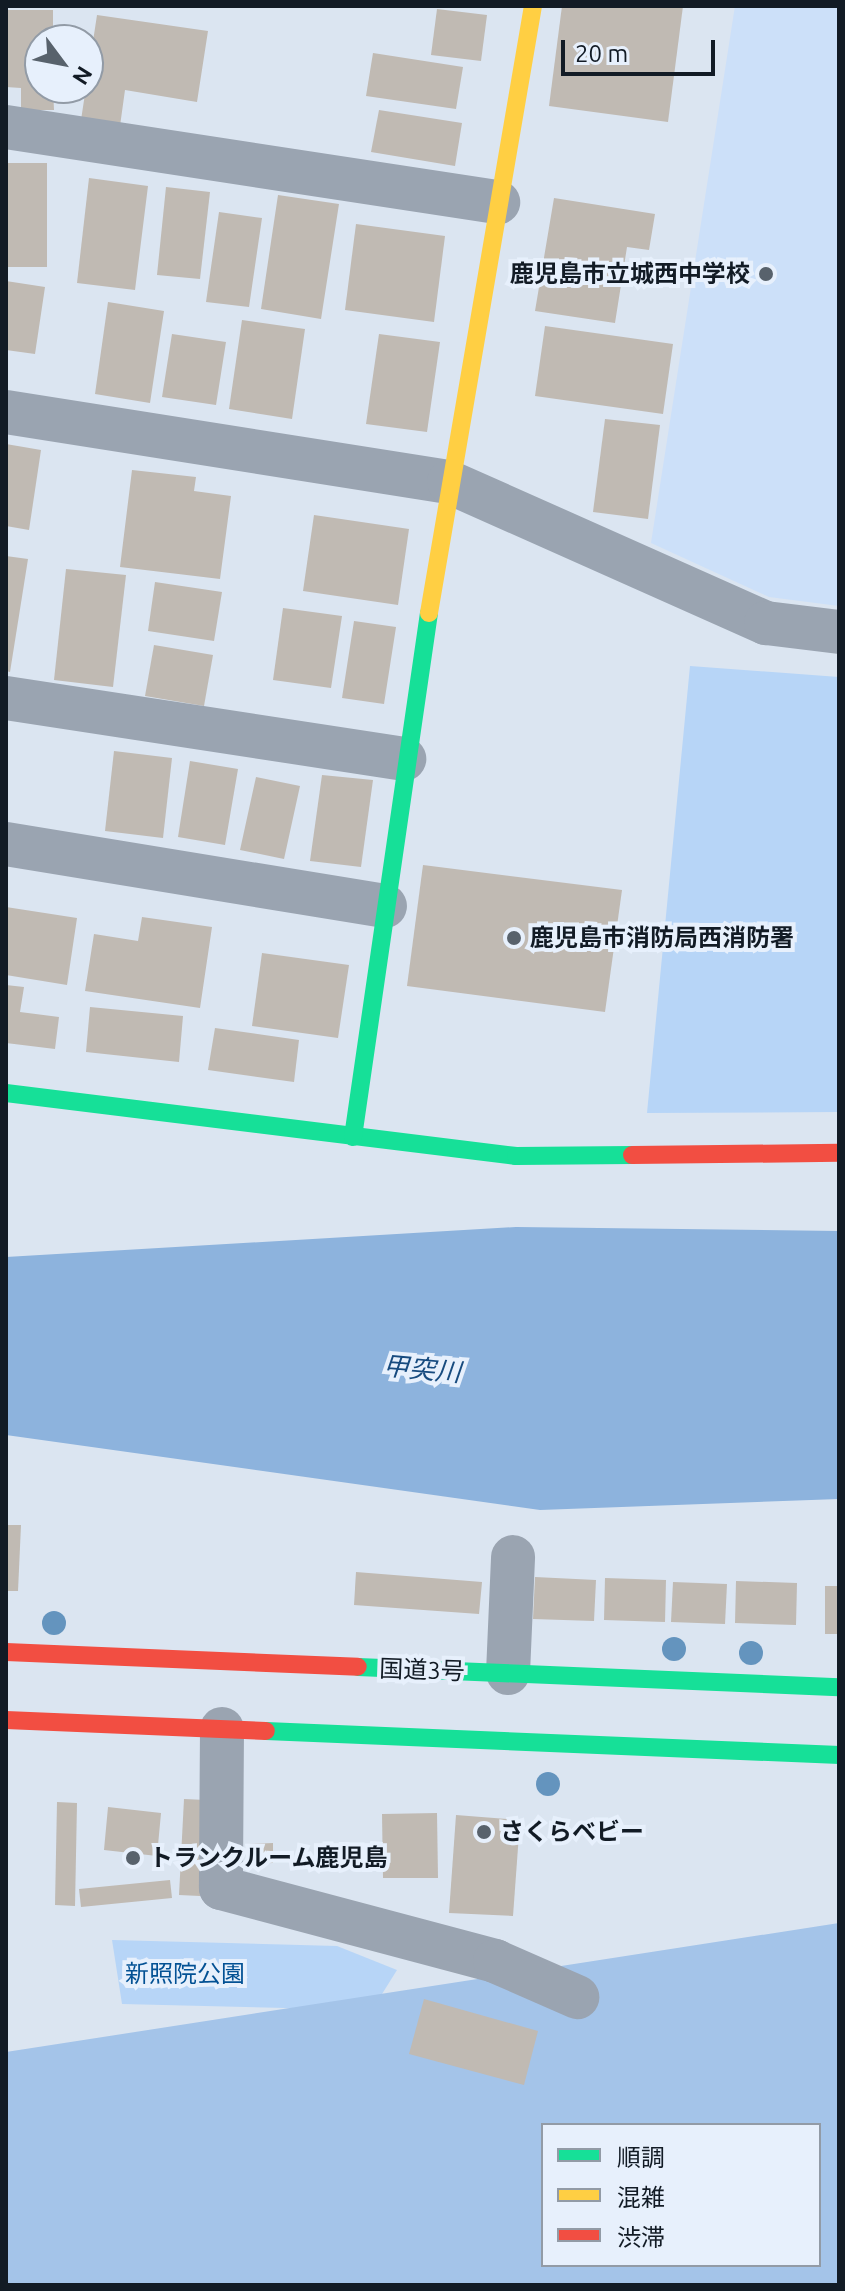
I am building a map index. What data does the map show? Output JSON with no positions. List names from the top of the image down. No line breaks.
{"streets":{"main road":["国道3号"]},"water":["甲突川"],"parks":["新照院公園"],"places":["鹿児島市立城西中学校","鹿児島市消防局西消防署","さくらベビー","トランクルーム鹿児島"],"legend":["順調","混雑","渋滞"],"scale_bar":"20 m","north":"bottom right"}
